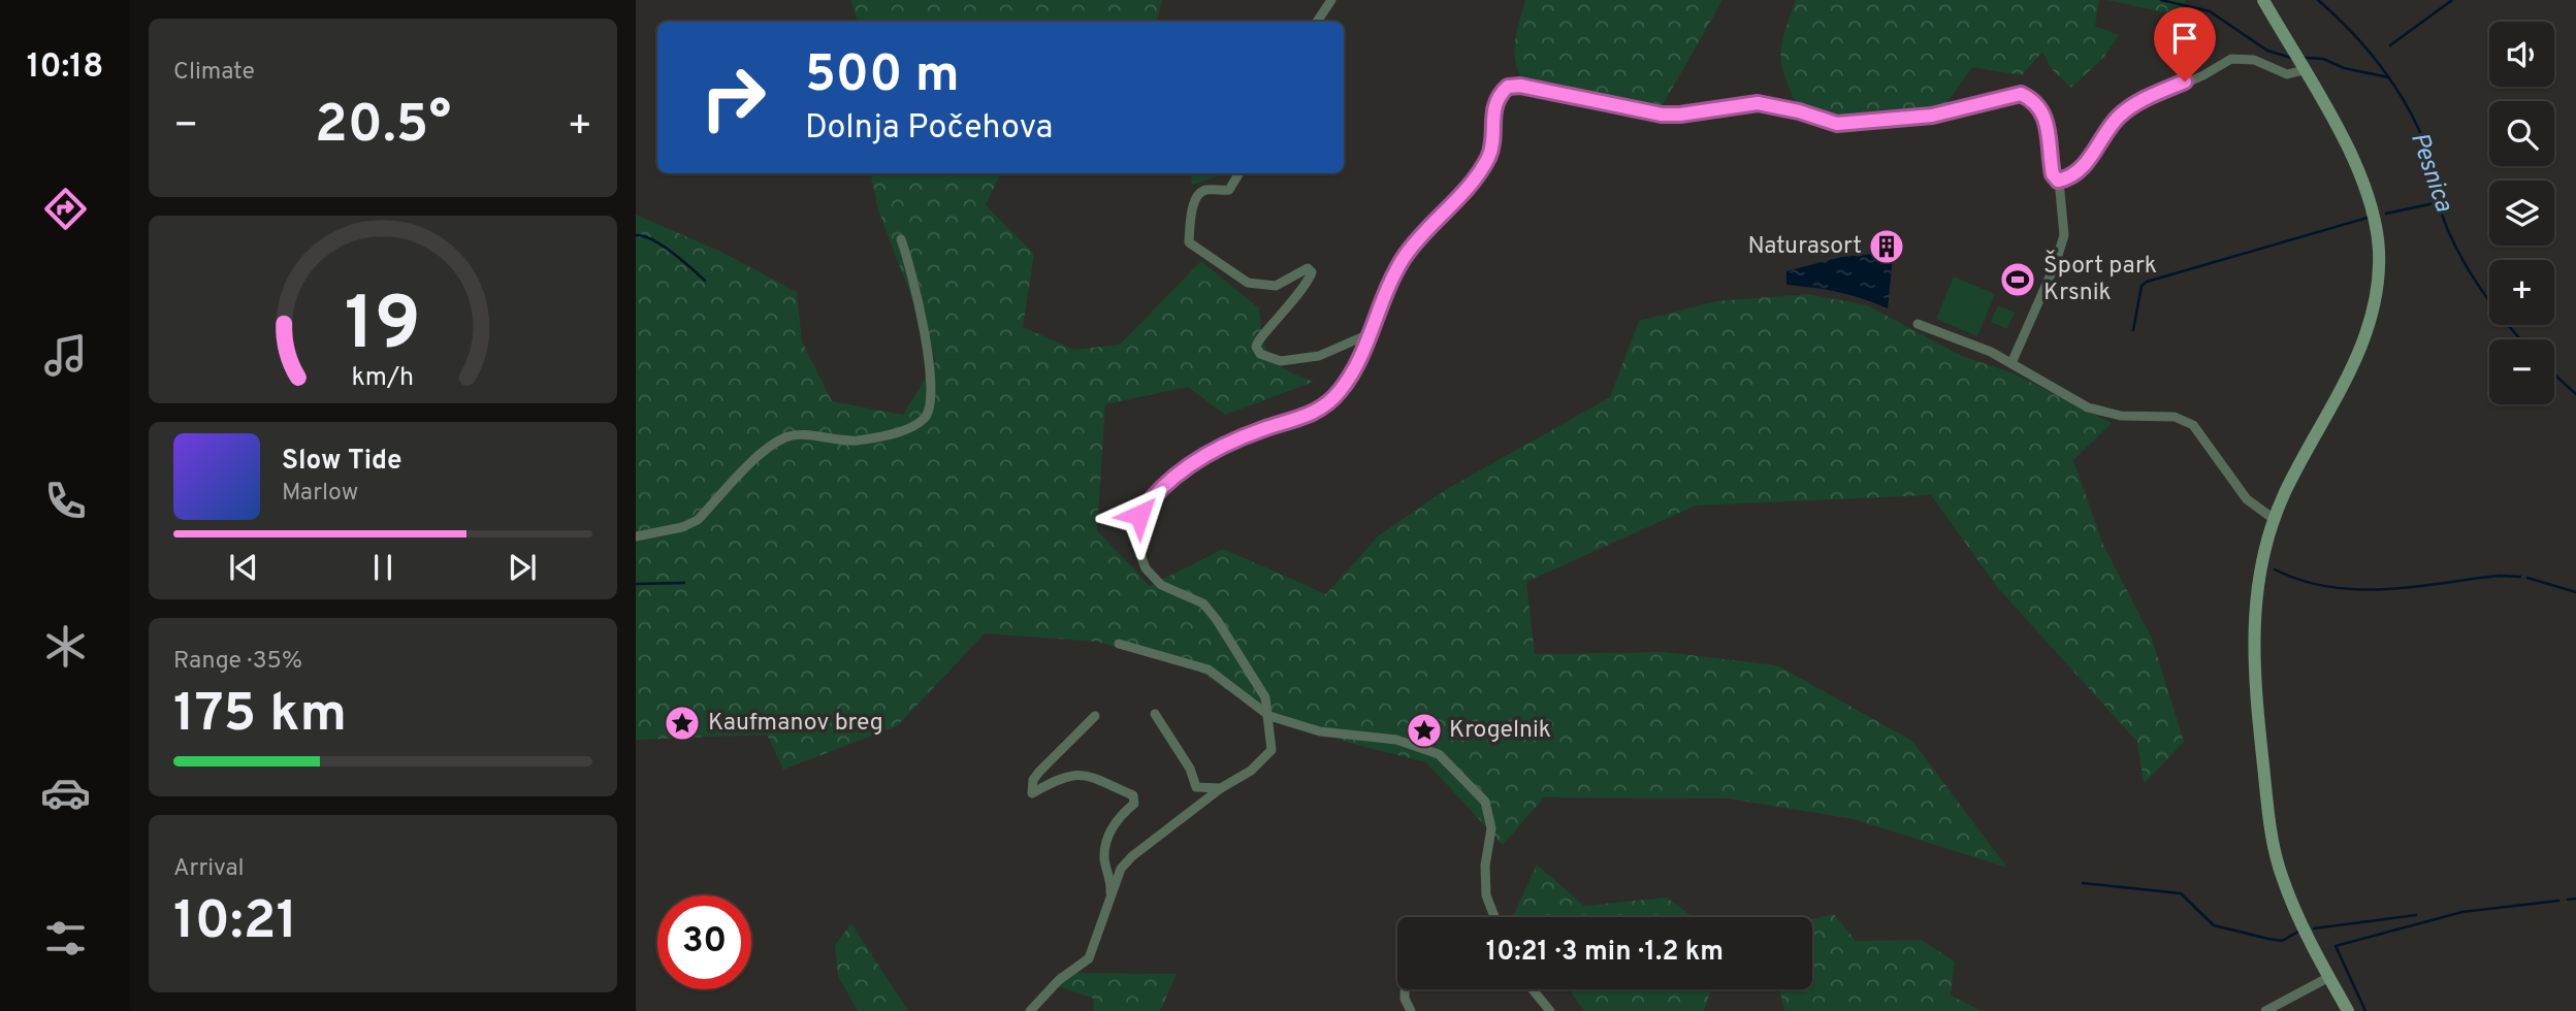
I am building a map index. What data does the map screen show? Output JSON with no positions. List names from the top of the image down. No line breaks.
{"water":["Pesnica"],"places":{"building":["Naturasort"],"sports":["Šport park Krsnik"],"place":["Kaufmanov breg","Krogelnik"]},"page":{"tabs":"10:18","tile":["Climate",["Range · 35%","175 km"],["Arrival","10:21"]],"map_buttons":["+","−"],"turn":["500 m","Dolnja Počehova"],"heat":["−","20.5°","+"],"song":["Slow Tide","Marlow"],"limit":"30","trip":"10:21 · 3 min · 1.2 km","gauge":["19","km/h"]}}
